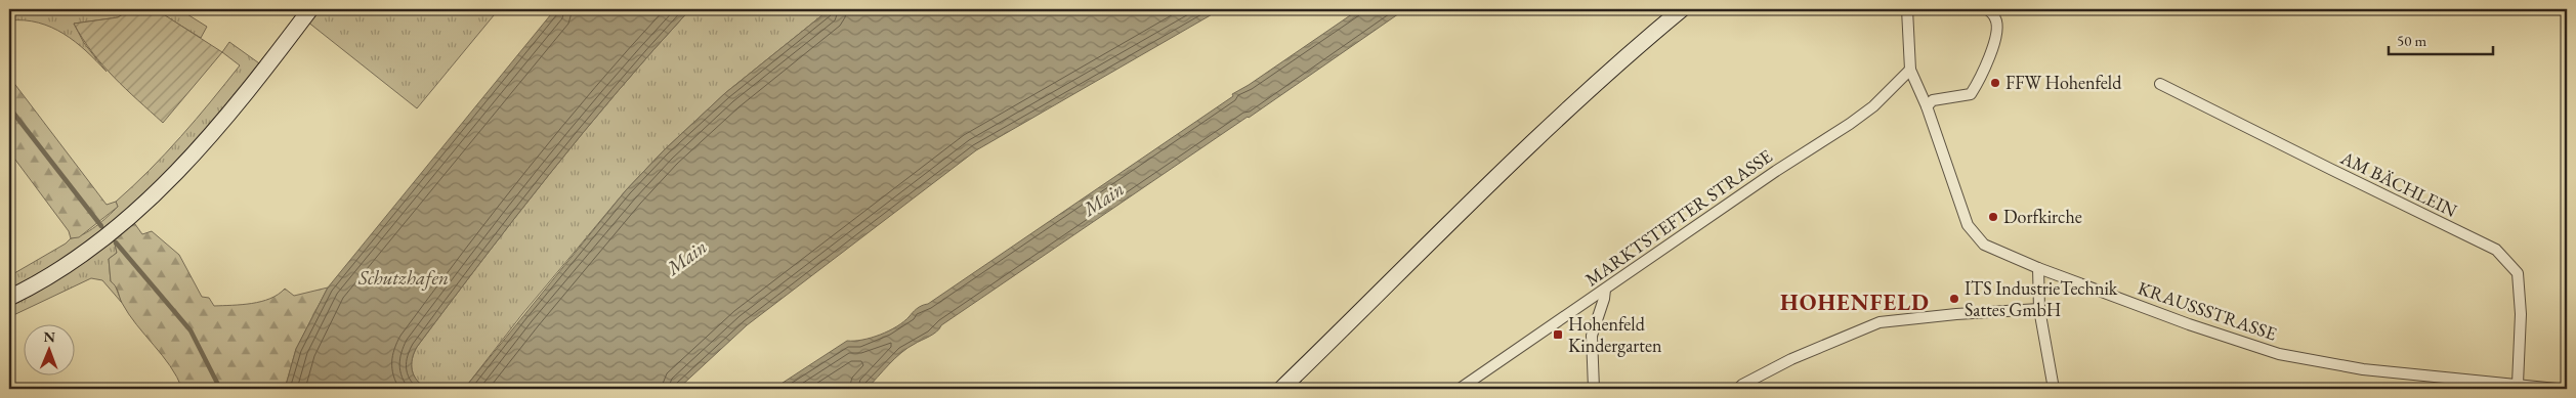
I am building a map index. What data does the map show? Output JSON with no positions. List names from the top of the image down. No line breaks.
{"streets":{"street":["AM BÄCHLEIN","MARKTSTEFTER STRASSE","KRAUSSSTRASSE"]},"crossings":[["AM BÄCHLEIN","KRAUSSSTRASSE"],["MARKTSTEFTER STRASSE","KRAUSSSTRASSE"]],"districts":["HOHENFELD"],"water":["Main","Schutzhafen"],"places":{"other":["FFW Hohenfeld","Dorfkirche","ITS IndustrieTechnik Sattes GmbH"],"transit":["Hohenfeld Kindergarten"]},"scale_bar":"50 m","north":"top"}
